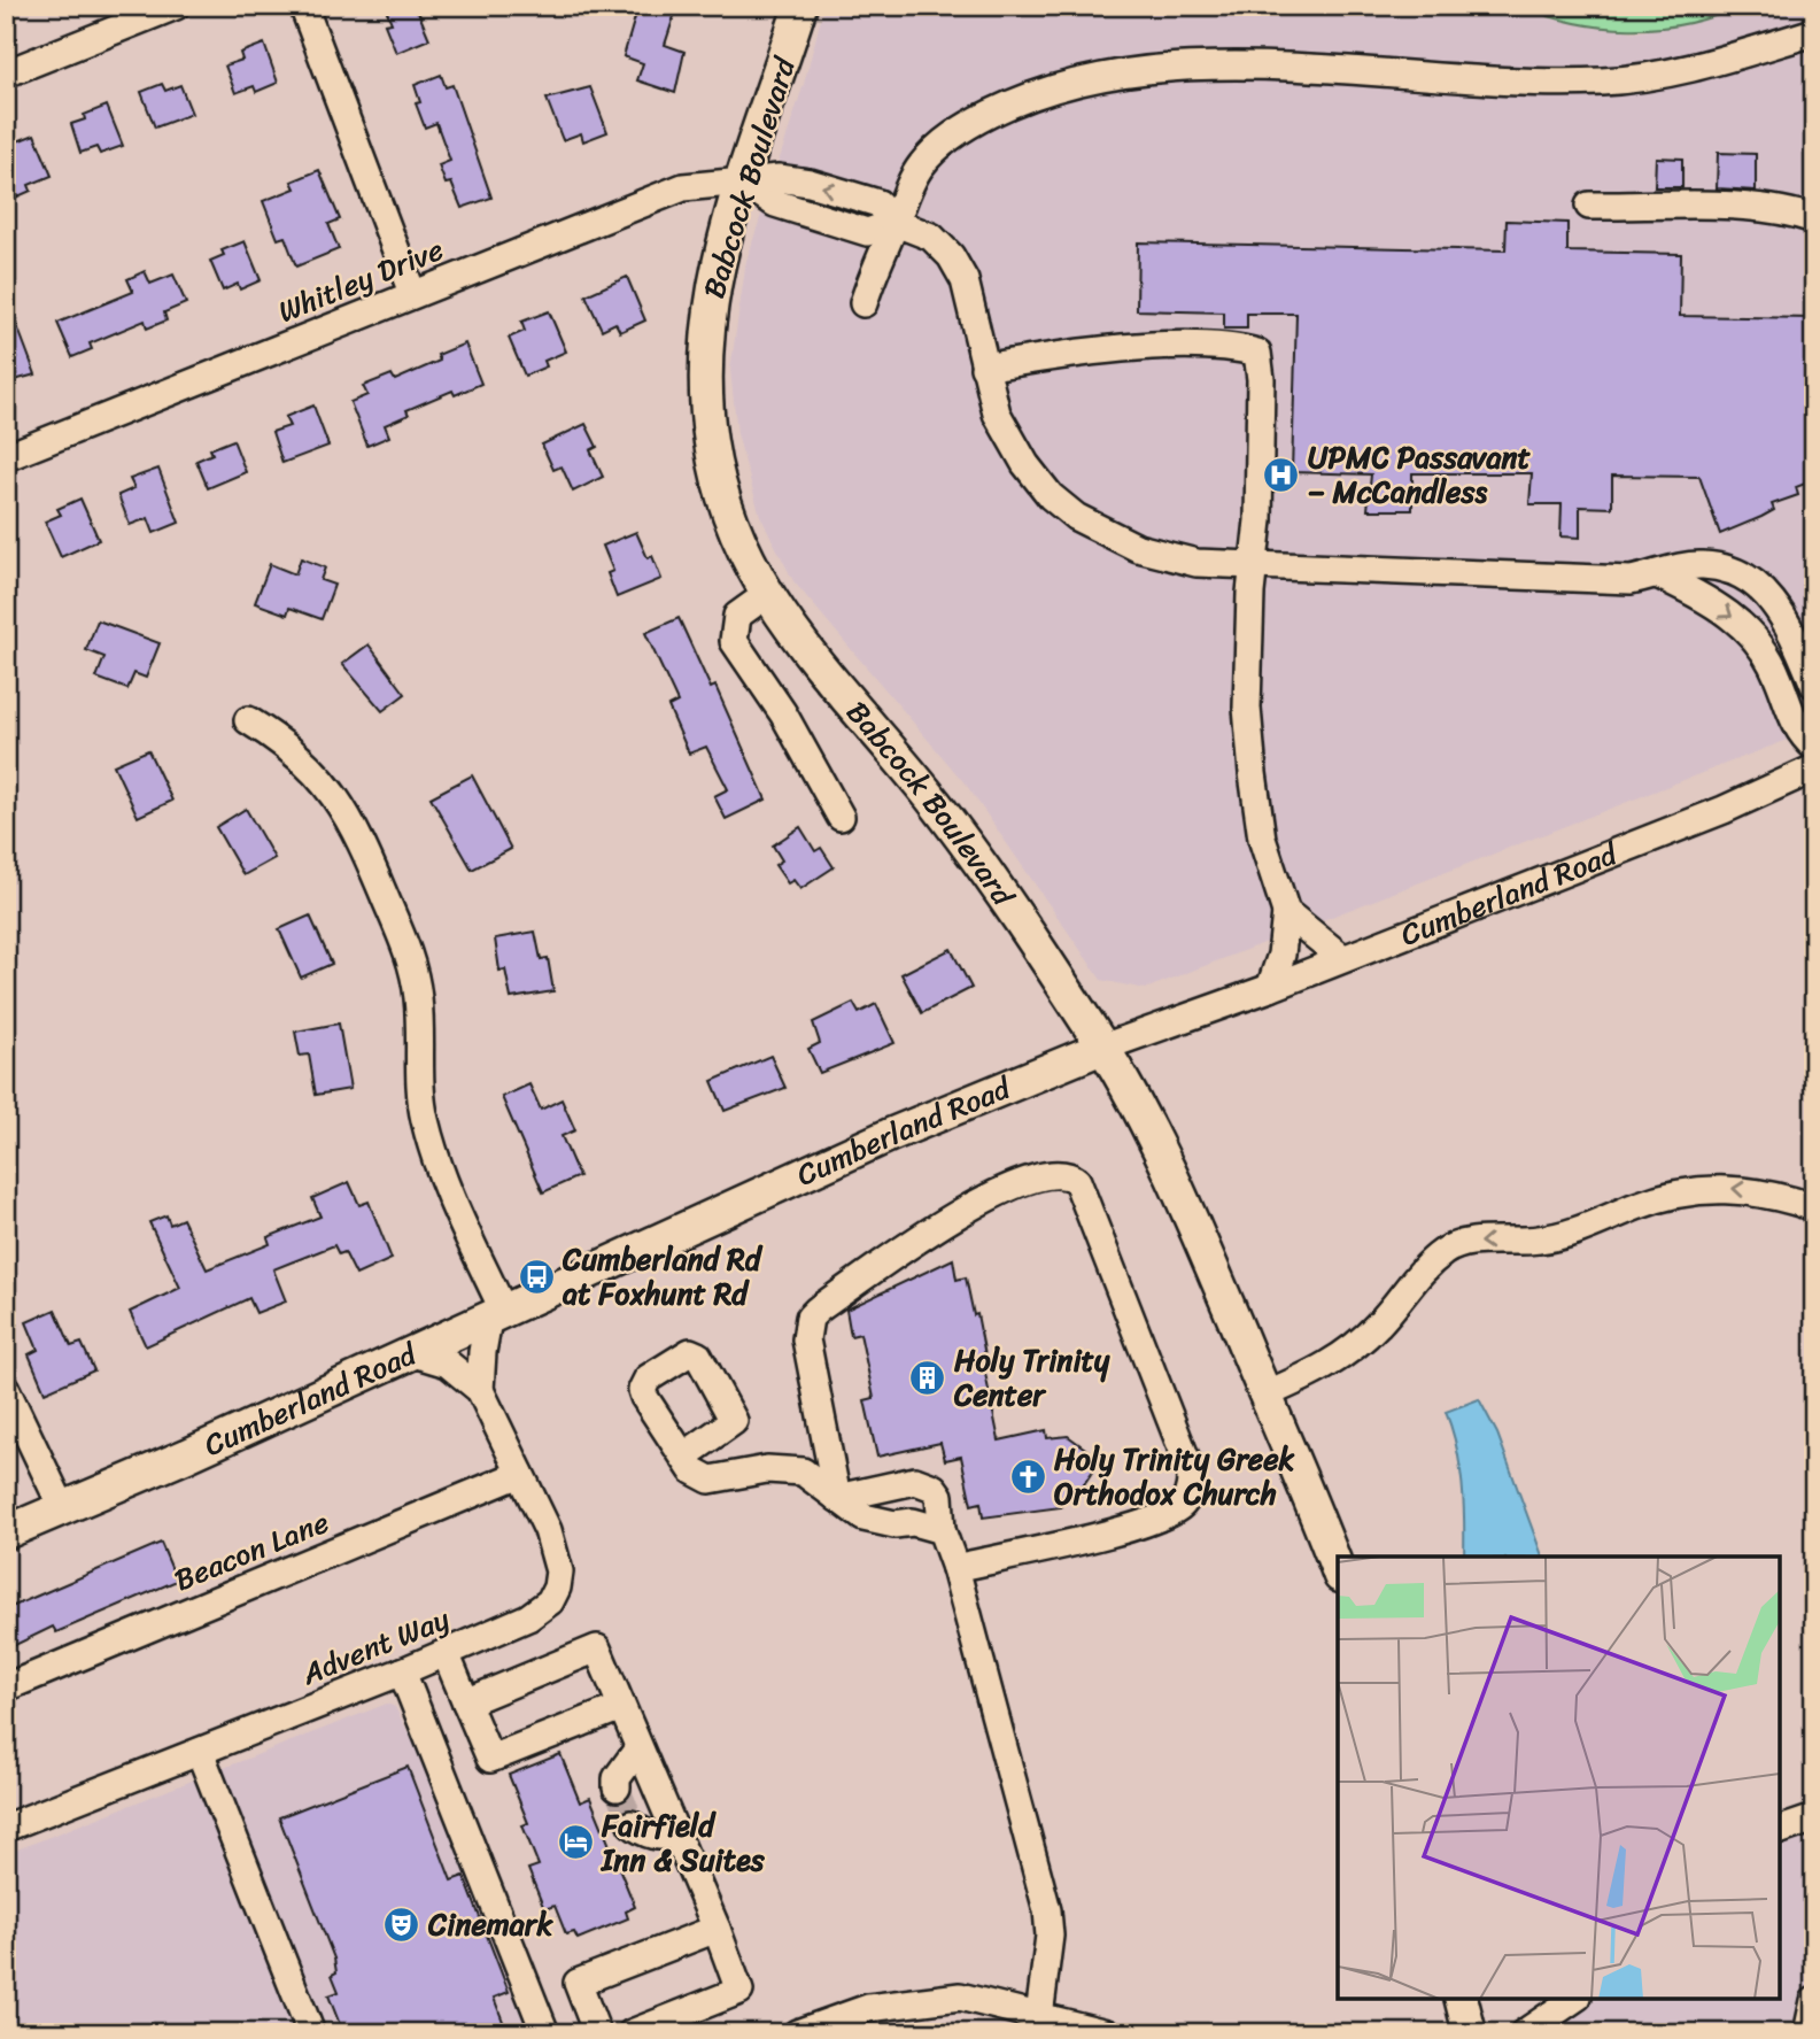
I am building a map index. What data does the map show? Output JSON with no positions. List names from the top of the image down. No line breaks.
{"streets":{"main road":["Babcock Boulevard","Cumberland Road"],"street":["Whitley Drive","Beacon Lane","Advent Way"]},"crossings":[["Babcock Boulevard","Whitley Drive"],["Babcock Boulevard","Cumberland Road"],["Cumberland Road","Advent Way"],["Beacon Lane","Advent Way"]],"places":{"hospital":["UPMC Passavant – McCandless"],"bus stop":["Cumberland Rd at Foxhunt Rd"],"building":["Holy Trinity Center"],"church":["Holy Trinity Greek Orthodox Church"],"hotel":["Fairfield Inn & Suites"],"theatre":["Cinemark"]}}
